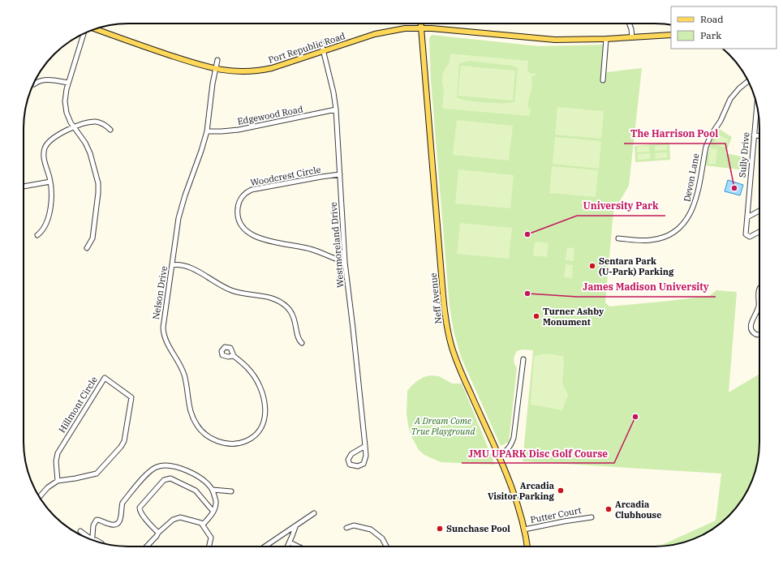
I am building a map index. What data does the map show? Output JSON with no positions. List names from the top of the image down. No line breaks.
{"streets":{"main road":["Port Republic Road","Neff Avenue"],"street":["Edgewood Road","Sully Drive","Woodcrest Circle","Devon Lane","Westmoreland Drive","Nelson Drive","Hillmont Circle","Putter Court"]},"crossings":[["Port Republic Road","Westmoreland Drive"],["Port Republic Road","Nelson Drive"],["Port Republic Road","Neff Avenue"],["Edgewood Road","Westmoreland Drive"],["Edgewood Road","Nelson Drive"],["Woodcrest Circle","Westmoreland Drive"],["Neff Avenue","Putter Court"]],"parks":["A Dream Come True Playground"],"places":["The Harrison Pool","University Park","Sentara Park (U-Park) Parking","James Madison University","Turner Ashby Monument","JMU UPARK Disc Golf Course","Arcadia Visitor Parking","Arcadia Clubhouse","Sunchase Pool"],"legend":["Road","Park"]}
